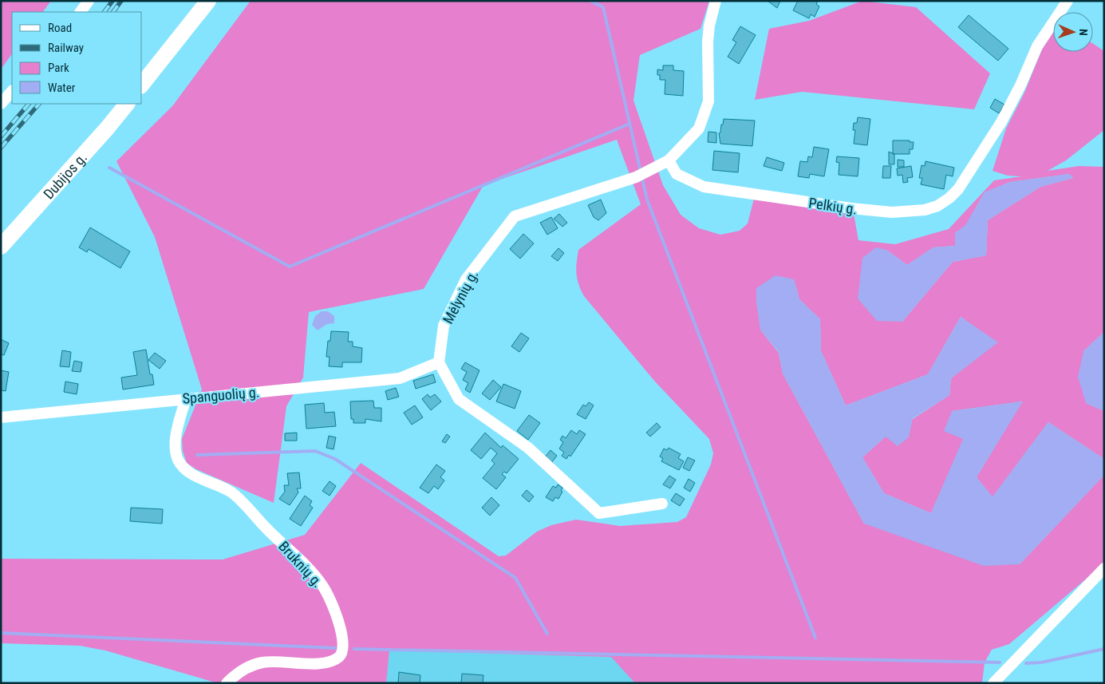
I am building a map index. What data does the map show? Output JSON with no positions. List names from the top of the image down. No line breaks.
{"streets":{"main road":["Dubijos g."],"street":["Pelkių g.","Mėlynių g.","Spanguolių g.","Bruknių g."]},"crossings":[["Pelkių g.","Mėlynių g."],["Mėlynių g.","Spanguolių g."],["Spanguolių g.","Bruknių g."]],"legend":["Road","Railway","Park","Water"],"north":"right"}
